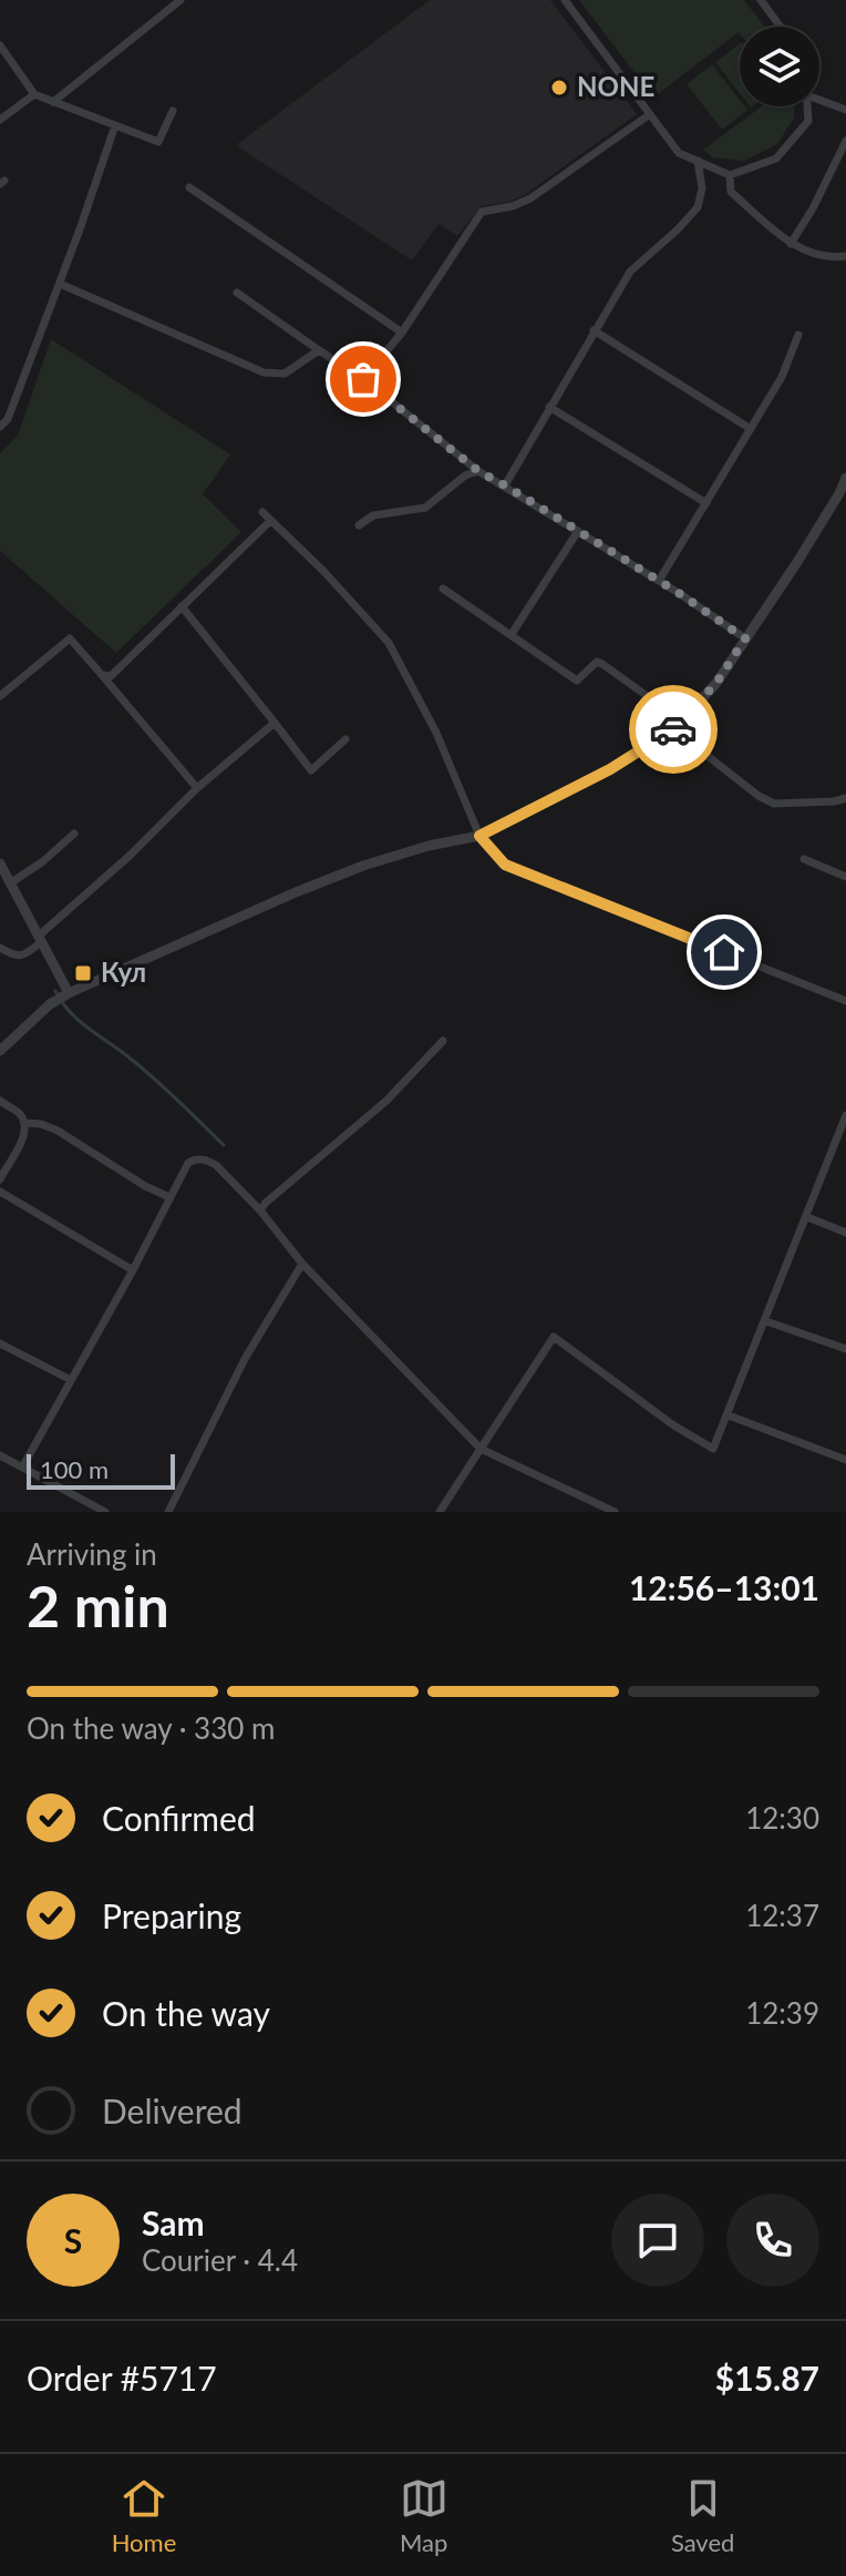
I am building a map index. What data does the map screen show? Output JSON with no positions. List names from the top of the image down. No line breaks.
{"places":{"other":["NONE"],"transit":["Кул"]},"scale_bar":"100 m","page":{"scale":"100 m","heading":["2 min","Arriving in","12:56–13:01"],"panel":["Sam","Courier · 4.4","Order #5717","$15.87"],"bar":"On the way · 330 m","list":[["Confirmed","12:30"],["Preparing","12:37"],["On the way","12:39"],"Delivered"],"round":"S","tabs":["Home","Map","Saved"]}}
